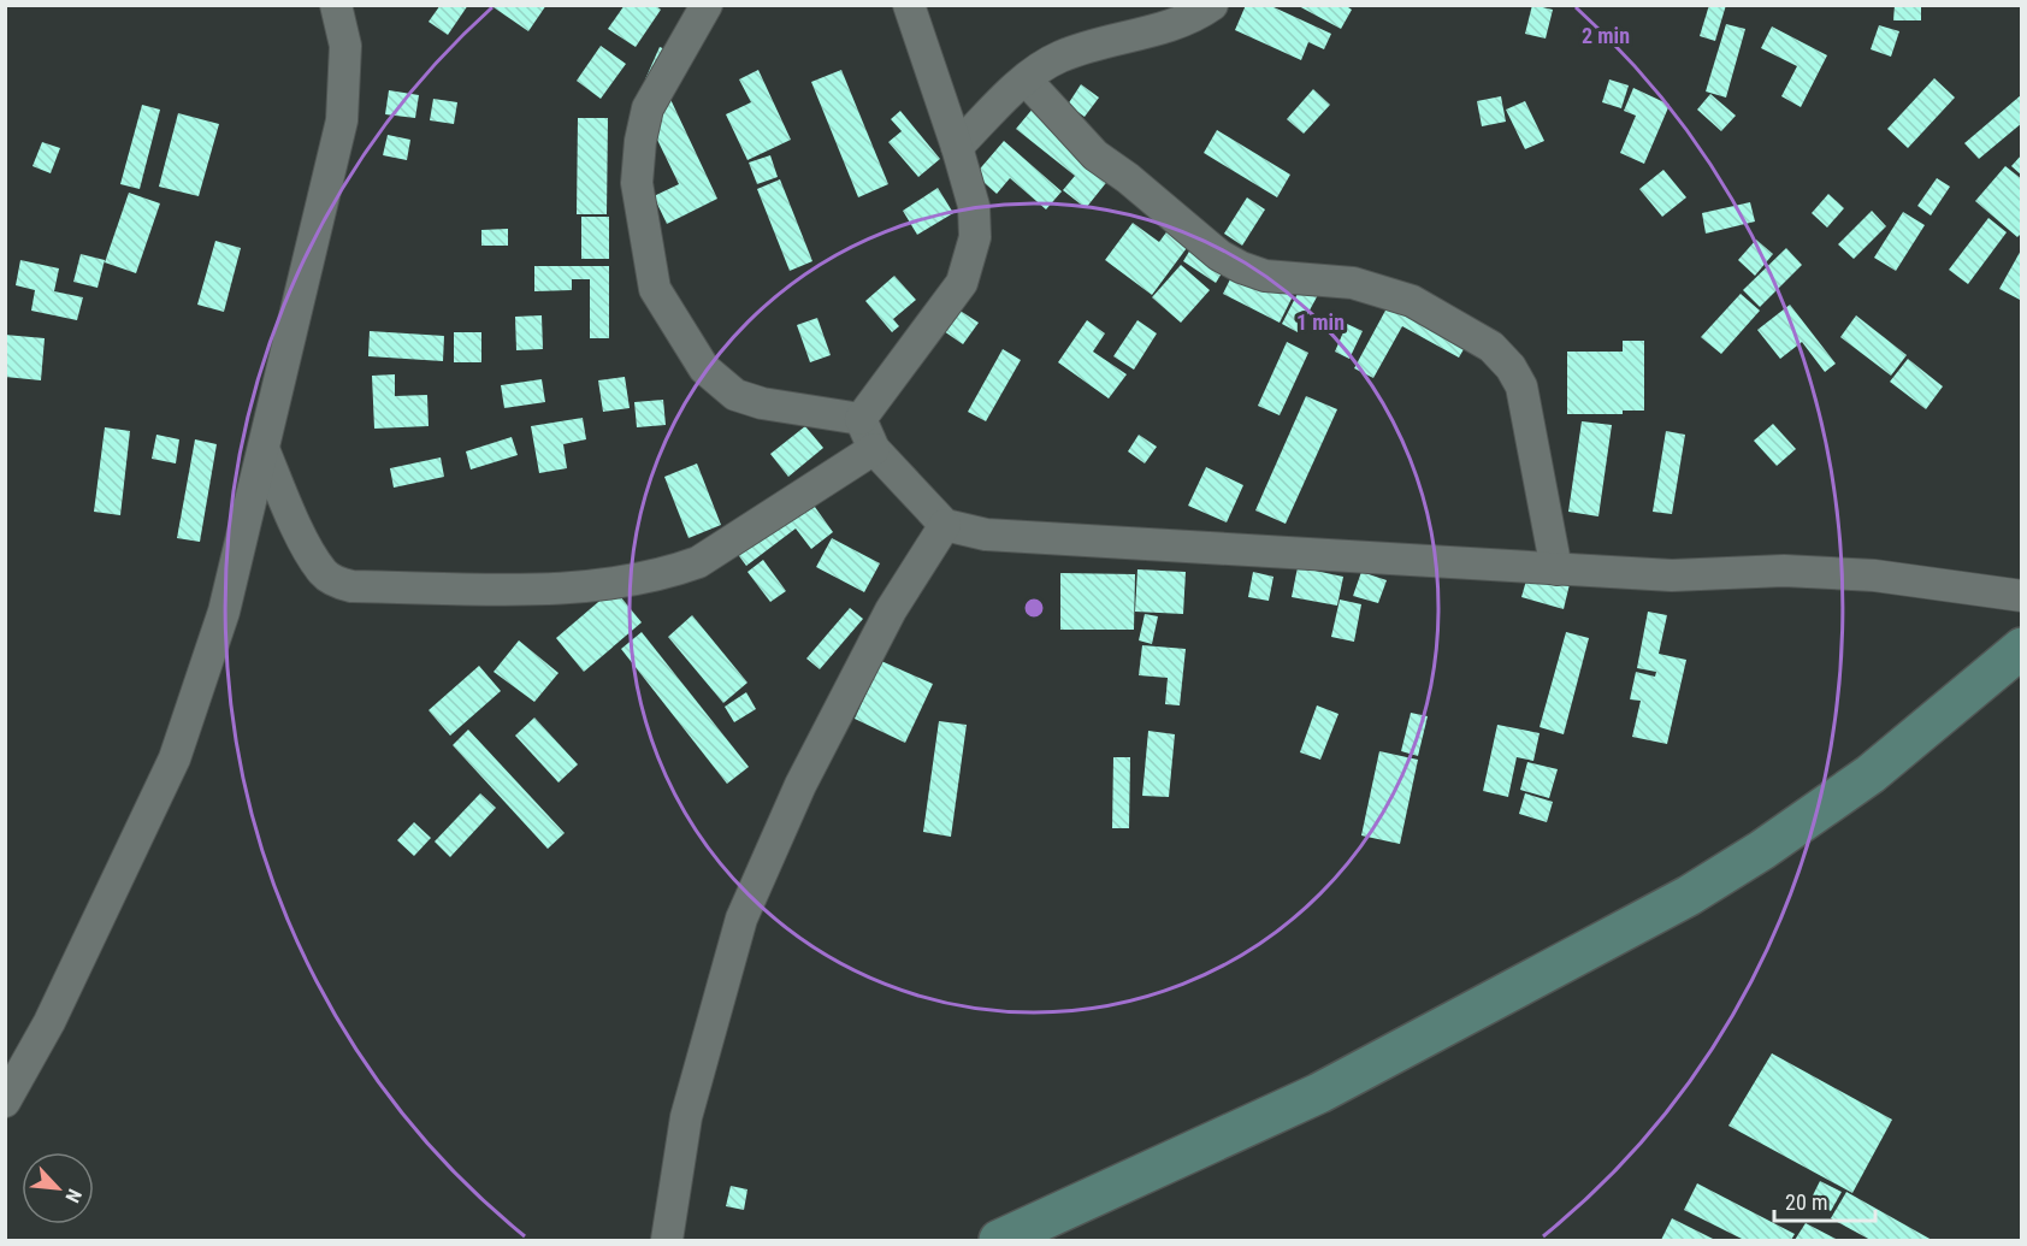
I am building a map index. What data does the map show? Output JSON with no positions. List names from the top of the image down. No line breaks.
{"scale_bar":"20 m","north":"bottom right","rings":["2 min","1 min"]}
